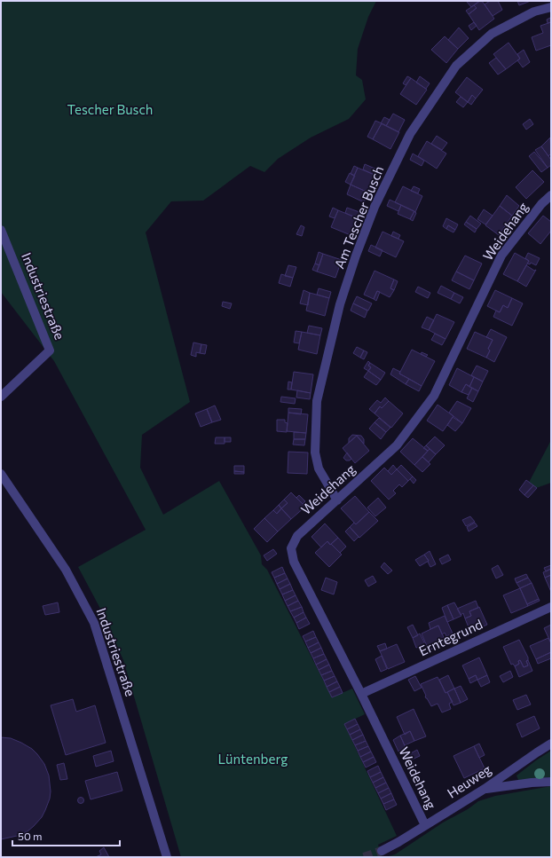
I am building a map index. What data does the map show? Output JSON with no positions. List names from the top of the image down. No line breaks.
{"streets":{"street":["Am Tescher Busch","Weidehang","Industriestraße","Erntegrund","Heuweg"]},"crossings":[["Am Tescher Busch","Weidehang"],["Weidehang","Erntegrund"],["Weidehang","Heuweg"]],"parks":["Tescher Busch","Lüntenberg"],"scale_bar":"50 m"}
